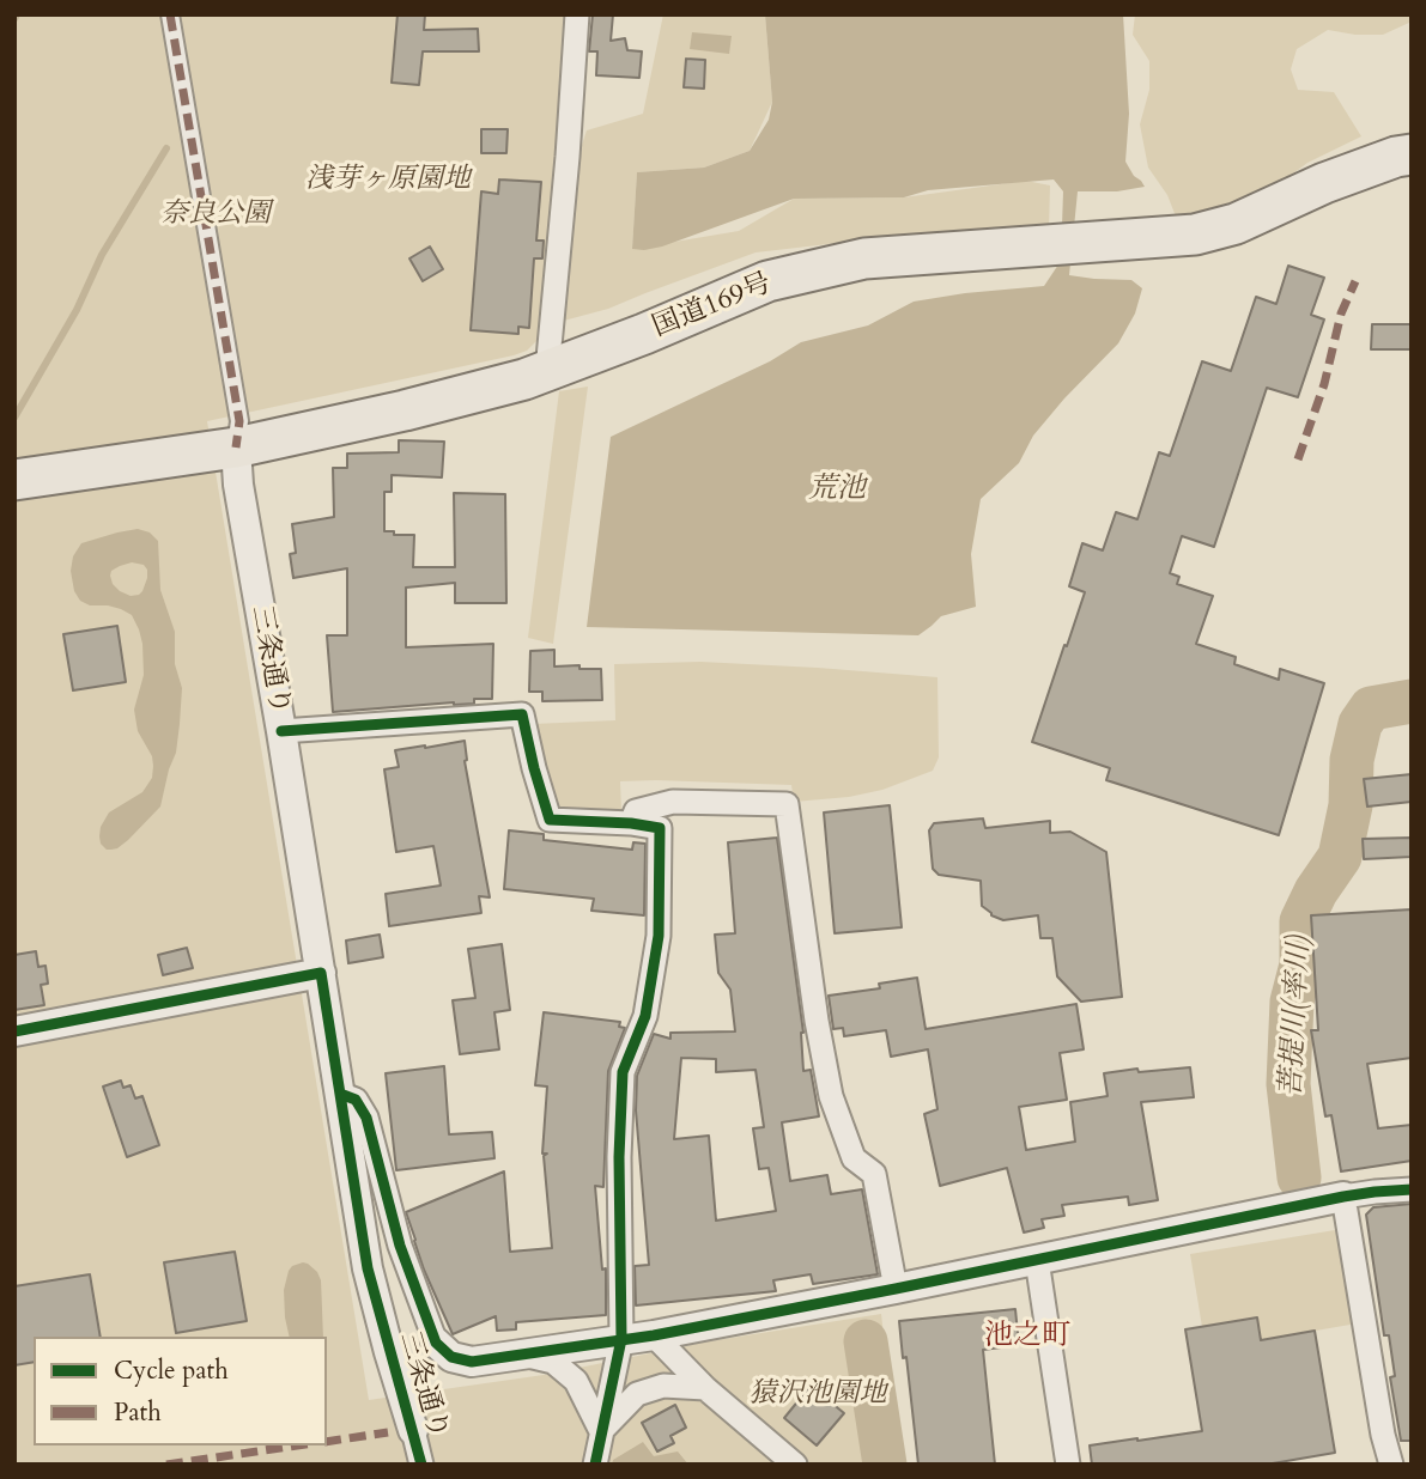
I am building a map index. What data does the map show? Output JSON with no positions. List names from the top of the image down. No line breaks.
{"streets":{"highway":["国道169号"],"street":["三条通り"]},"crossings":[["国道169号","三条通り"]],"districts":["池之町"],"water":["荒池","菩提川(率川)"],"parks":["浅芽ヶ原園地","奈良公園","猿沢池園地"],"legend":["Cycle path","Path"]}
